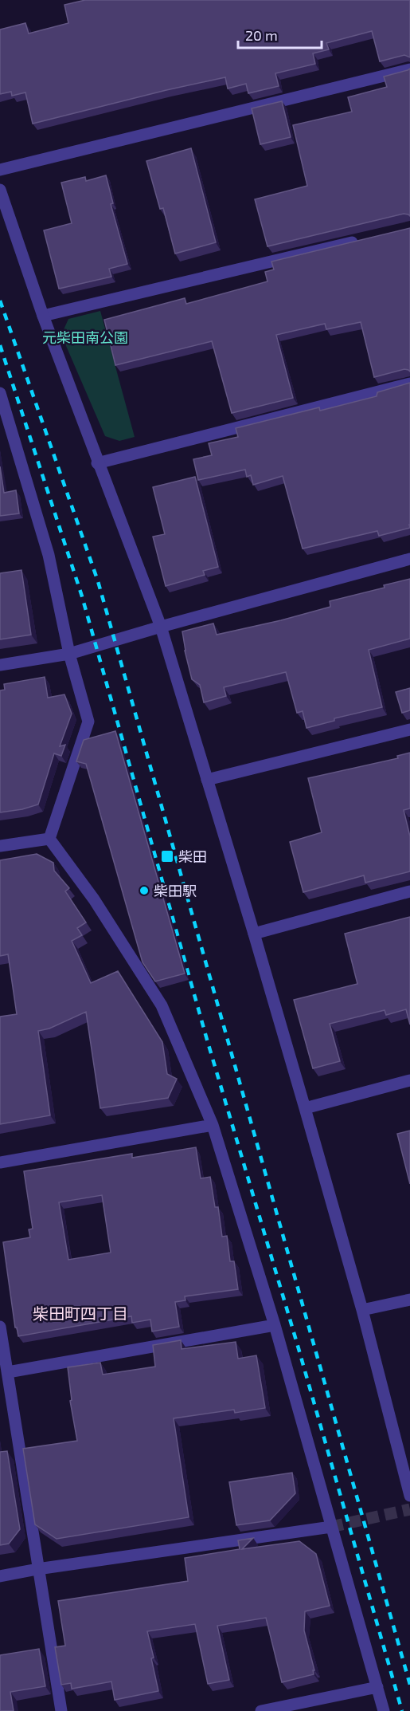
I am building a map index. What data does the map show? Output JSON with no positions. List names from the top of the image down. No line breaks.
{"districts":["柴田町四丁目"],"parks":["元柴田南公園"],"places":{"transit":["柴田"],"other":["柴田駅"]},"scale_bar":"20 m"}
